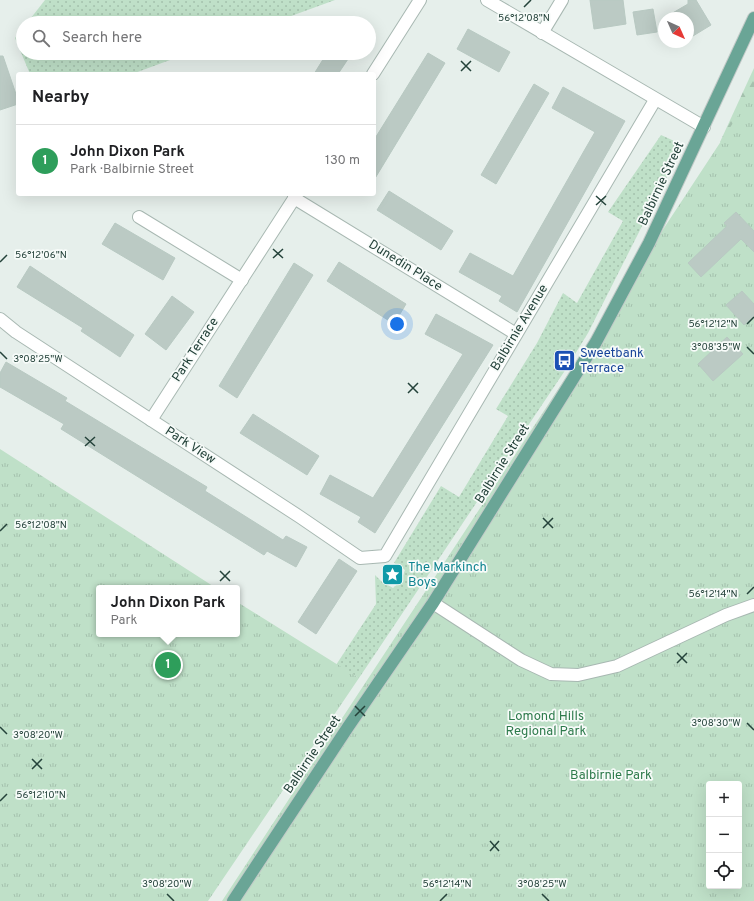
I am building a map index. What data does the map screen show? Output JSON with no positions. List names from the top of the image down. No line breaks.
{"streets":{"main road":["Balbirnie Street"],"street":["Dunedin Place","Balbirnie Avenue","Park Terrace","Park View"]},"crossings":[["Dunedin Place","Balbirnie Avenue"],["Dunedin Place","Park Terrace"],["Balbirnie Avenue","Park View"],["Park Terrace","Park View"]],"parks":["Lomond Hills Regional Park","Balbirnie Park"],"places":{"bus stop":["Sweetbank Terrace"],"place":["The Markinch Boys"]},"north":"bottom right","page":{"search":"Search here","heading":"Nearby","list":[{"mark":"1","name":"John Dixon Park","note":"Park · Balbirnie Street","value":"130 m"}],"popup":["John Dixon Park","Park"],"pins":"1","map_buttons":["+","−"]},"coordinates":["56°12'08\"N","56°12'06\"N","56°12'12\"N","3°08'35\"W","3°08'25\"W","56°12'14\"N","3°08'30\"W","3°08'20\"W","56°12'10\"N"]}
